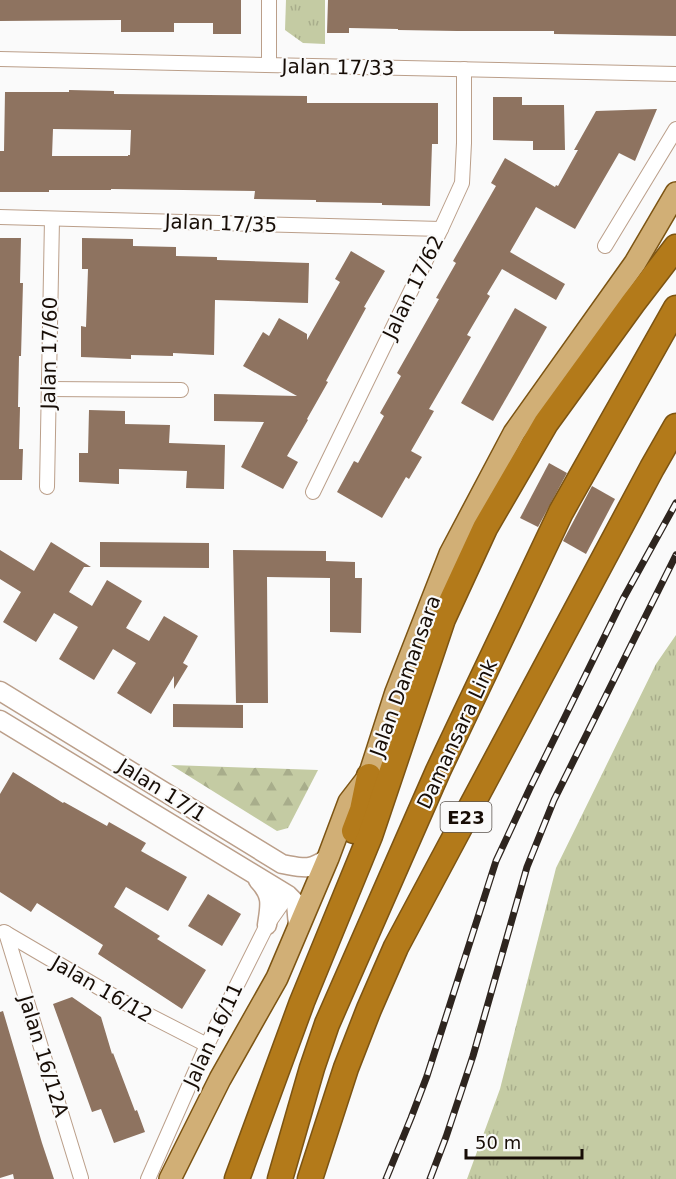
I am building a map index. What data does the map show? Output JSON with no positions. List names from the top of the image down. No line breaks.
{"streets":{"highway":["Damansara Link","E23"],"main road":["Jalan Damansara"],"street":["Jalan 17/33","Jalan 17/35","Jalan 17/62","Jalan 17/60","Jalan 17/1","Jalan 16/12","Jalan 16/11","Jalan 16/12A"]},"crossings":[["Jalan 17/33","Jalan 17/62"],["Jalan 17/35","Jalan 17/62"],["Jalan 17/35","Jalan 17/60"],["Jalan Damansara","Jalan 17/1"],["Jalan 17/1","Jalan 16/11"],["Jalan 16/12","Jalan 16/11"],["Jalan 16/12","Jalan 16/12A"]],"scale_bar":"50 m"}
